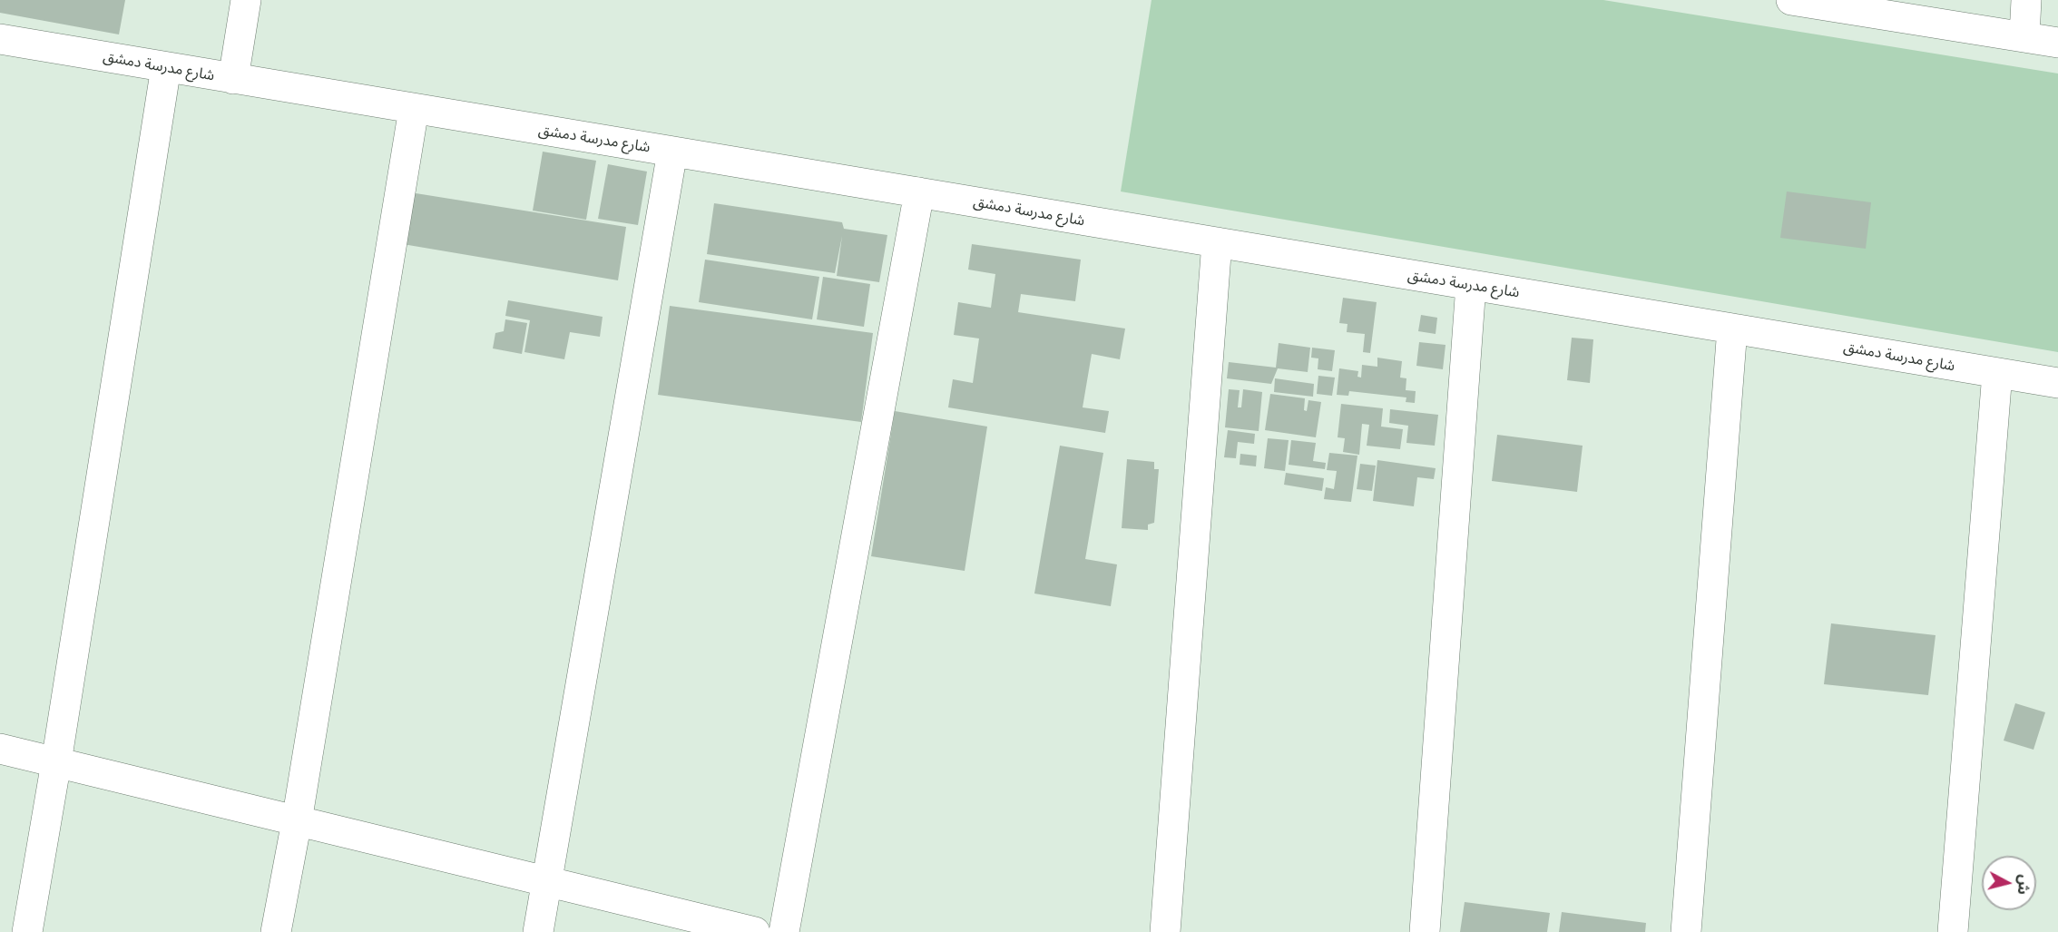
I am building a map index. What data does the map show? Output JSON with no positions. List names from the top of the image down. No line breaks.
{"streets":{"street":["شارع مدرسة دمشق"]},"north":"right"}
